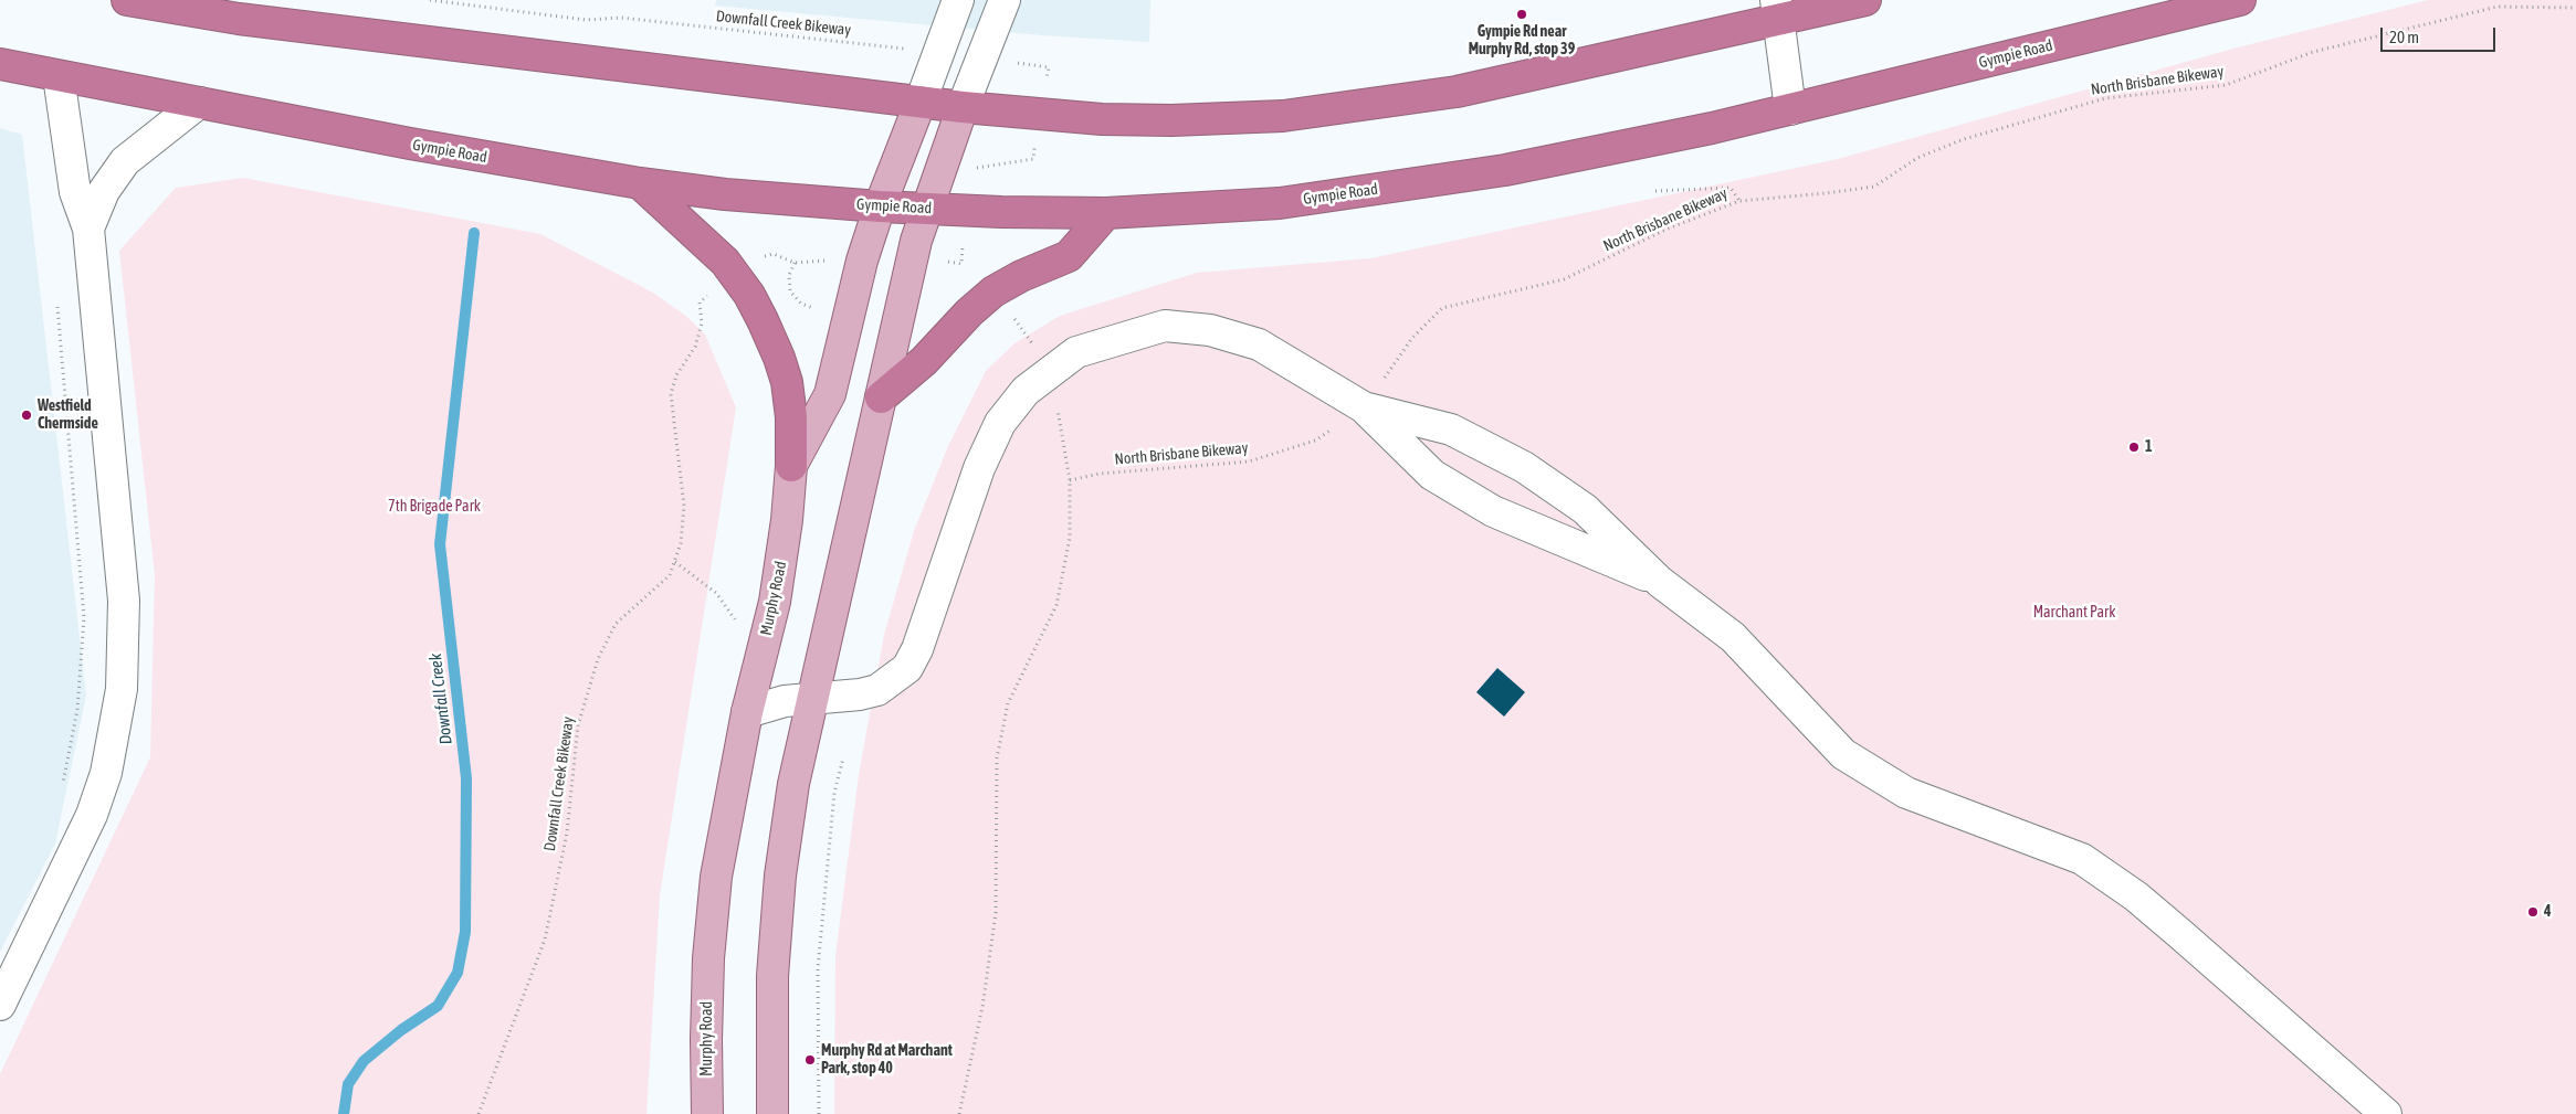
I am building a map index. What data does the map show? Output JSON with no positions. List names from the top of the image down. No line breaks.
{"streets":{"highway":["Gympie Road"],"main road":["Murphy Road"],"path":["Downfall Creek Bikeway","North Brisbane Bikeway"]},"crossings":[["Gympie Road","Murphy Road"]],"water":["Downfall Creek"],"parks":["7th Brigade Park","Marchant Park"],"places":["Gympie Rd near Murphy Rd, stop 39","Westfield Chermside","1","4","Murphy Rd at Marchant Park, stop 40"],"scale_bar":"20 m"}
